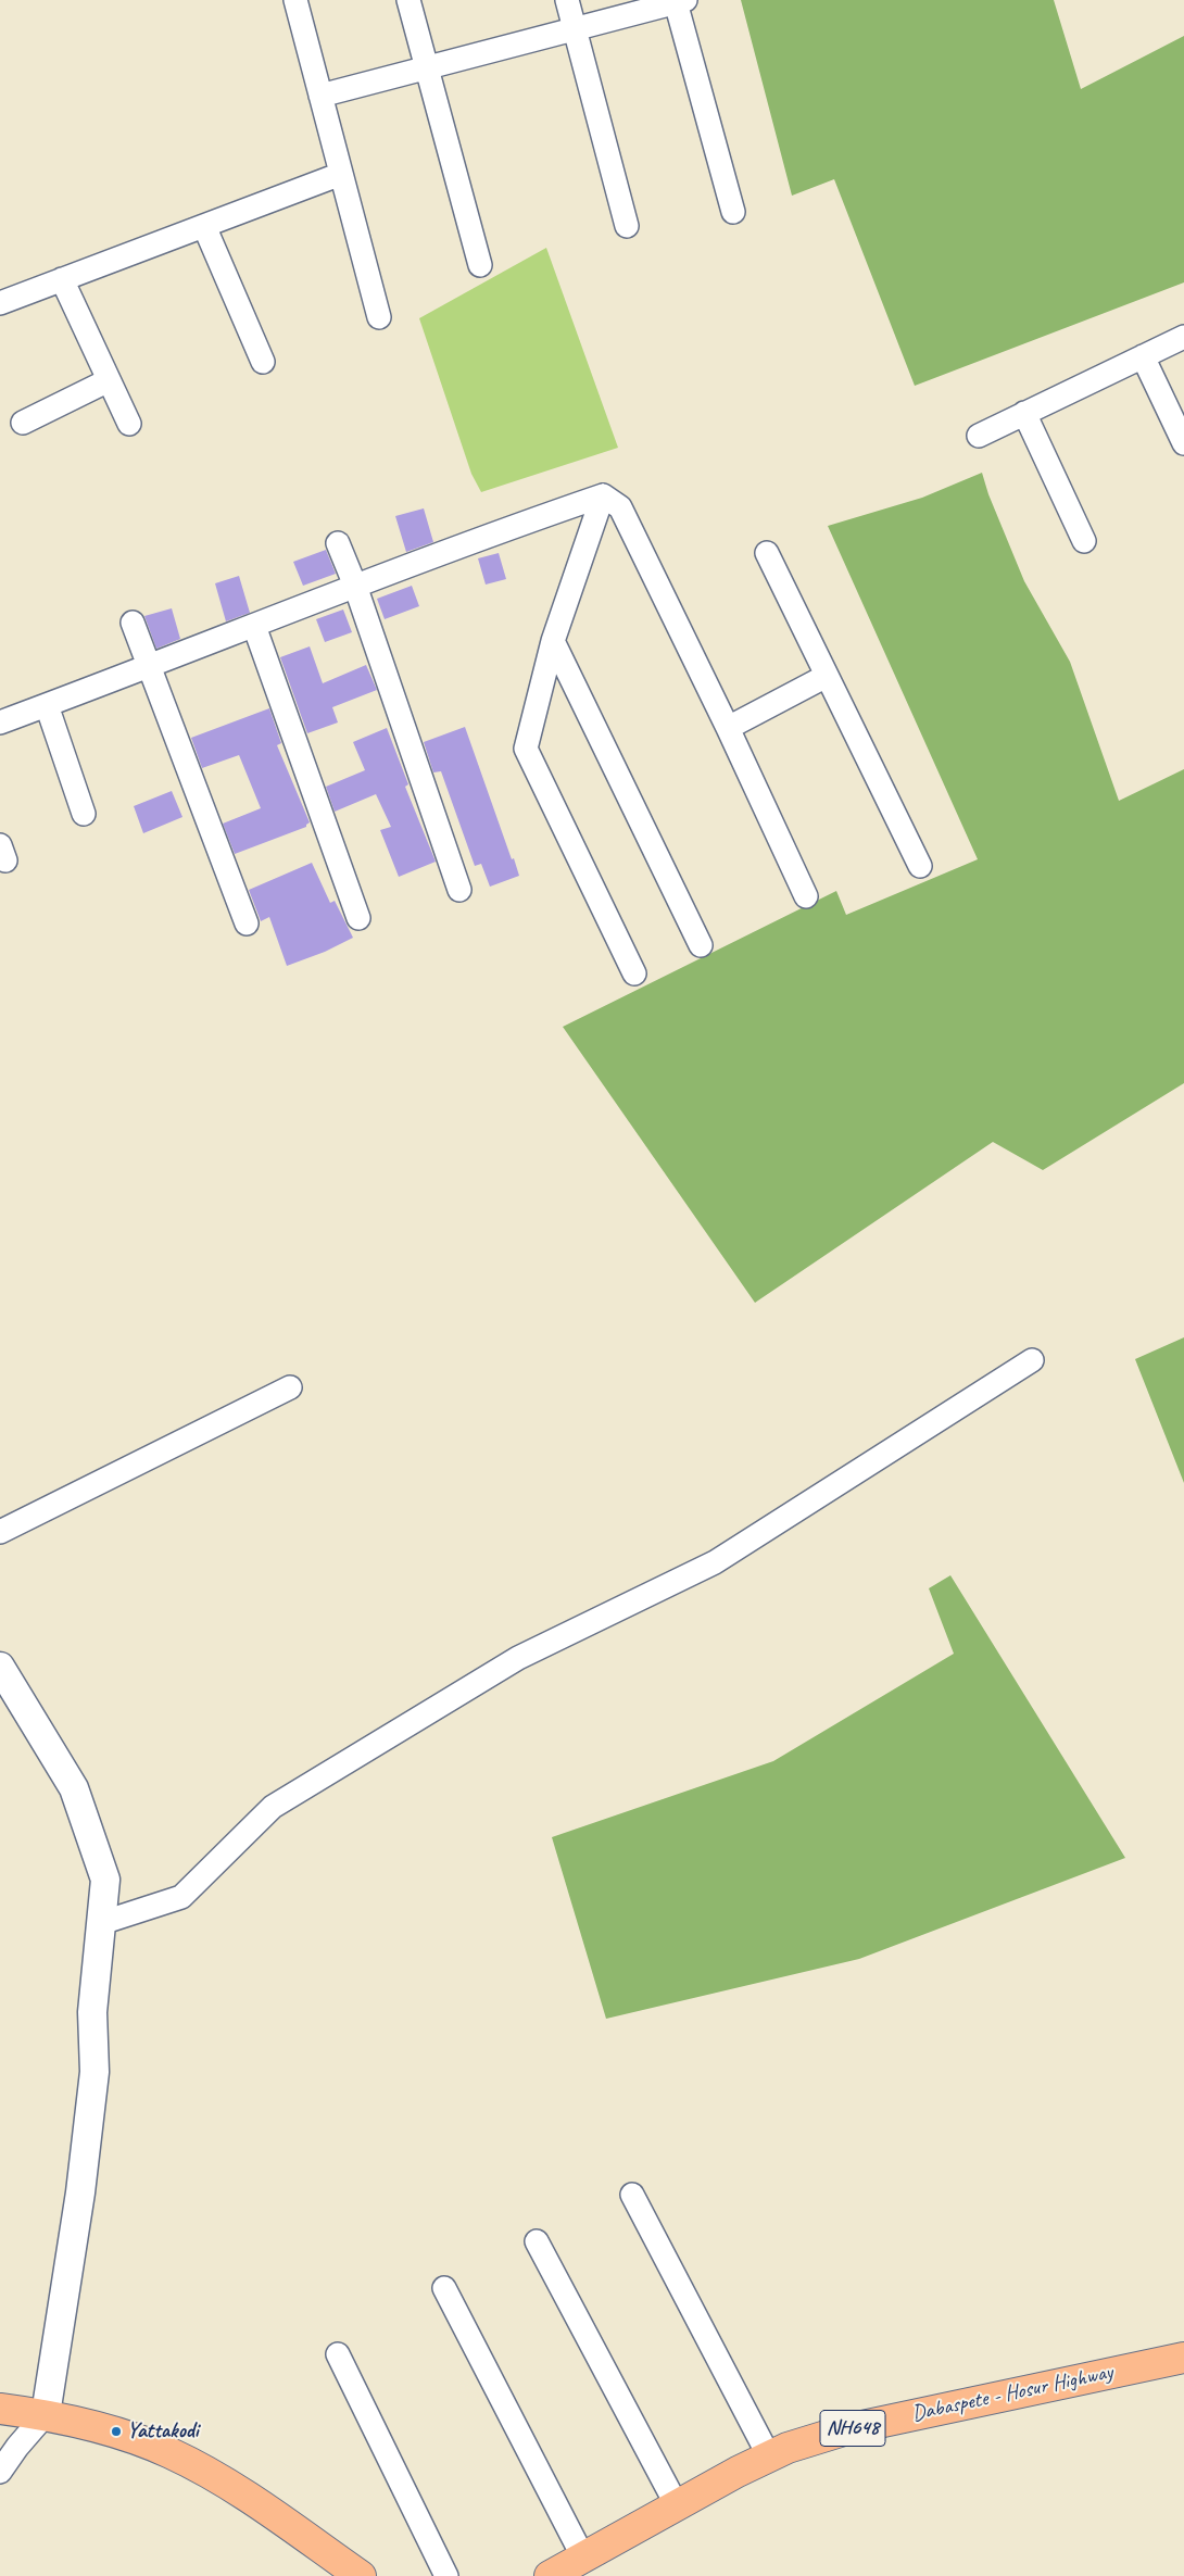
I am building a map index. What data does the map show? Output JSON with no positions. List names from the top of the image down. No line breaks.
{"streets":{"highway":["Dabaspete - Hosur Highway","NH648"]},"places":["Yattakodi"]}
